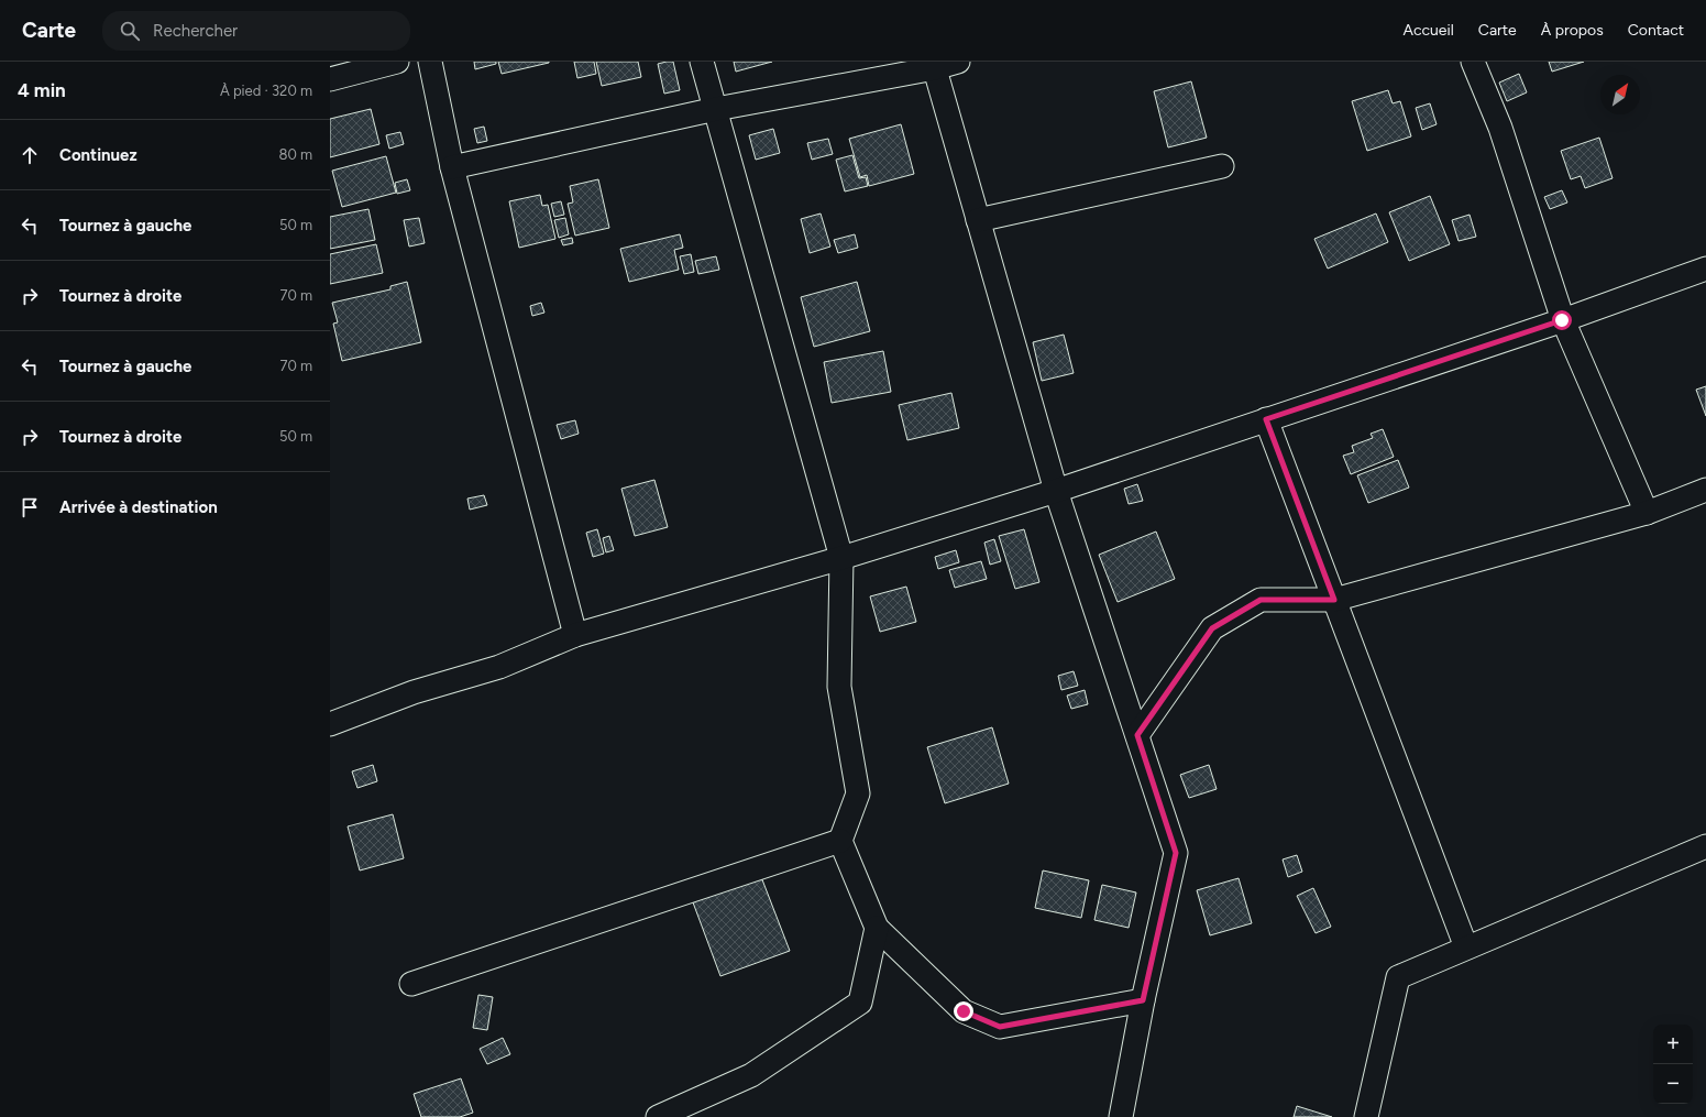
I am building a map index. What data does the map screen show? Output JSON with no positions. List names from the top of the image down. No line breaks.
{"north":"top right","page":{"header":"Carte","search":"Rechercher","nav":["Accueil","Carte","À propos","Contact"],"heading":["4 min","À pied · 320 m"],"list":[["Continuez","80 m"],["Tournez à gauche","50 m"],["Tournez à droite","70 m"],["Tournez à gauche","70 m"],["Tournez à droite","50 m"],"Arrivée à destination"],"map_buttons":["+","−"]}}
